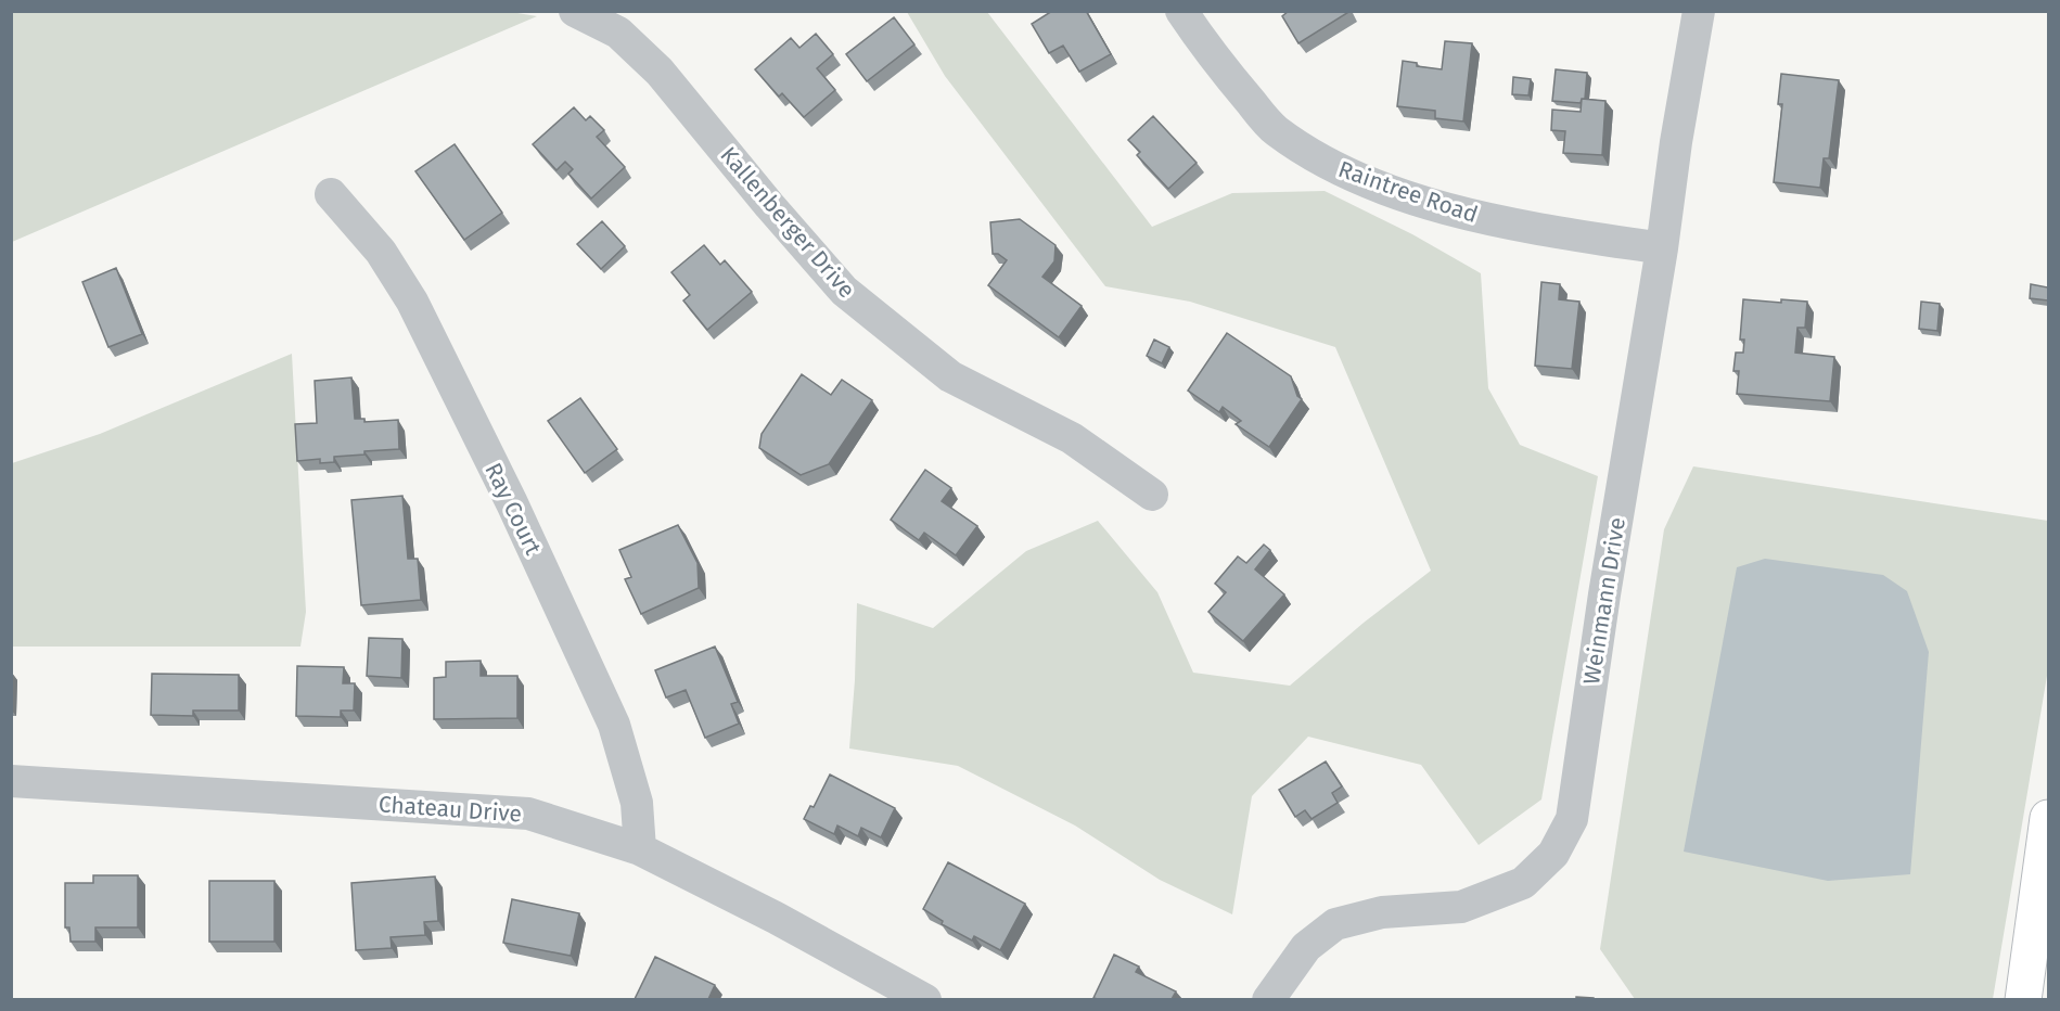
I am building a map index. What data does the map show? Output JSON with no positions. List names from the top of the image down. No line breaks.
{"streets":{"street":["Raintree Road","Kallenberger Drive","Ray Court","Weinmann Drive","Chateau Drive"]},"crossings":[["Raintree Road","Weinmann Drive"],["Ray Court","Chateau Drive"]]}
